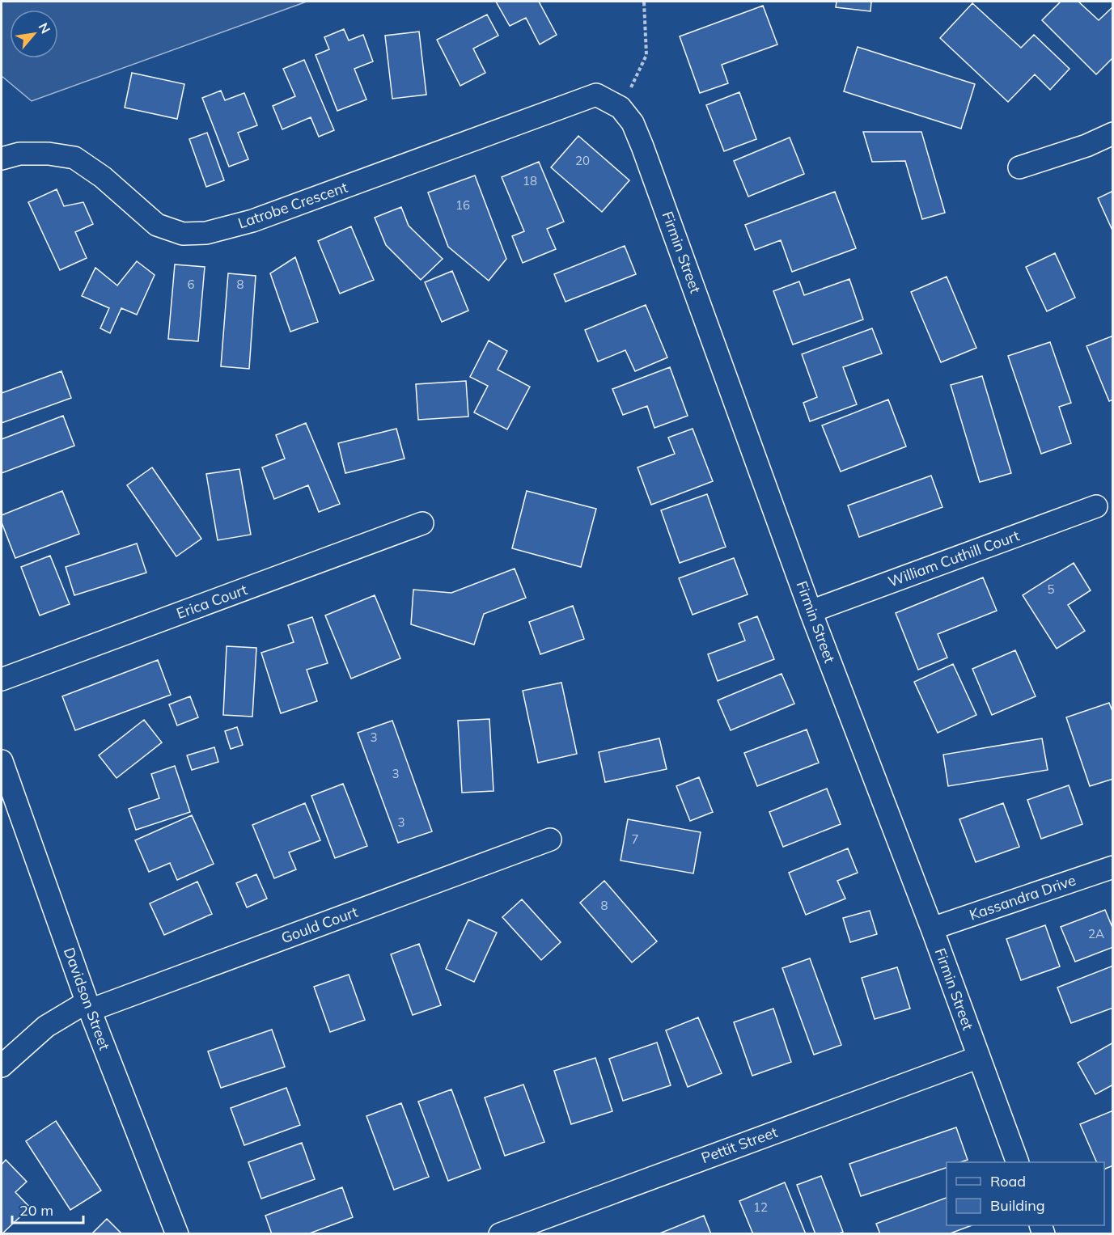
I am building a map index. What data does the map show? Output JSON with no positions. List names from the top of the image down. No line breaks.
{"streets":{"street":["Latrobe Crescent","Firmin Street","William Cuthill Court","Erica Court","Kassandra Drive","Gould Court","Davidson Street","Pettit Street"]},"crossings":[["Latrobe Crescent","Firmin Street"],["Firmin Street","William Cuthill Court"],["Firmin Street","Kassandra Drive"],["Firmin Street","Pettit Street"],["Gould Court","Davidson Street"]],"house_numbers":["20","18","16","6","8","5","3","3","3","7","8","2A","12"],"legend":["Road","Building"],"scale_bar":"20 m","north":"top right"}
